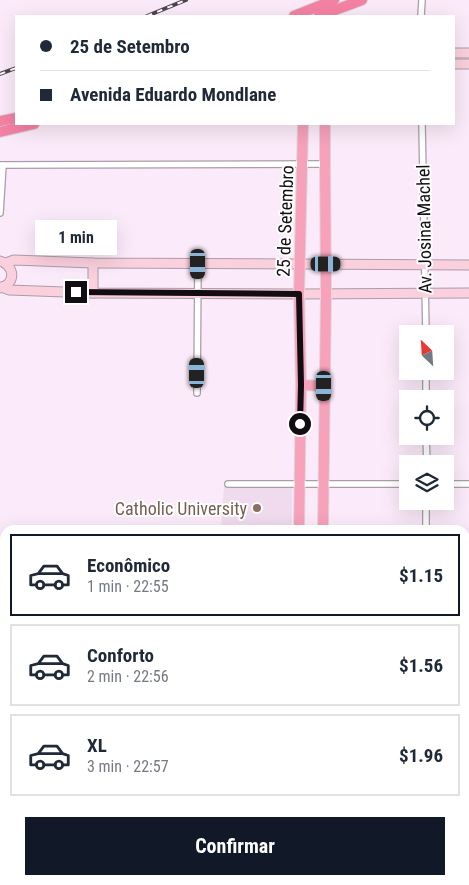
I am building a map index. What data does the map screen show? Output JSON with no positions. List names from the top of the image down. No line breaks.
{"streets":{"main road":["25 de Setembro"],"street":["Av. Josina Machel"]},"places":["Catholic University"],"north":"top left","page":{"banner":["25 de Setembro","Avenida Eduardo Mondlane"],"bubble":"1 min","list":[{"name":"Econômico","note":"1 min · 22:55","value":"$1.15"},{"name":"Conforto","note":"2 min · 22:56","value":"$1.56"},{"name":"XL","note":"3 min · 22:57","value":"$1.96"}],"buttons":"Confirmar"}}
